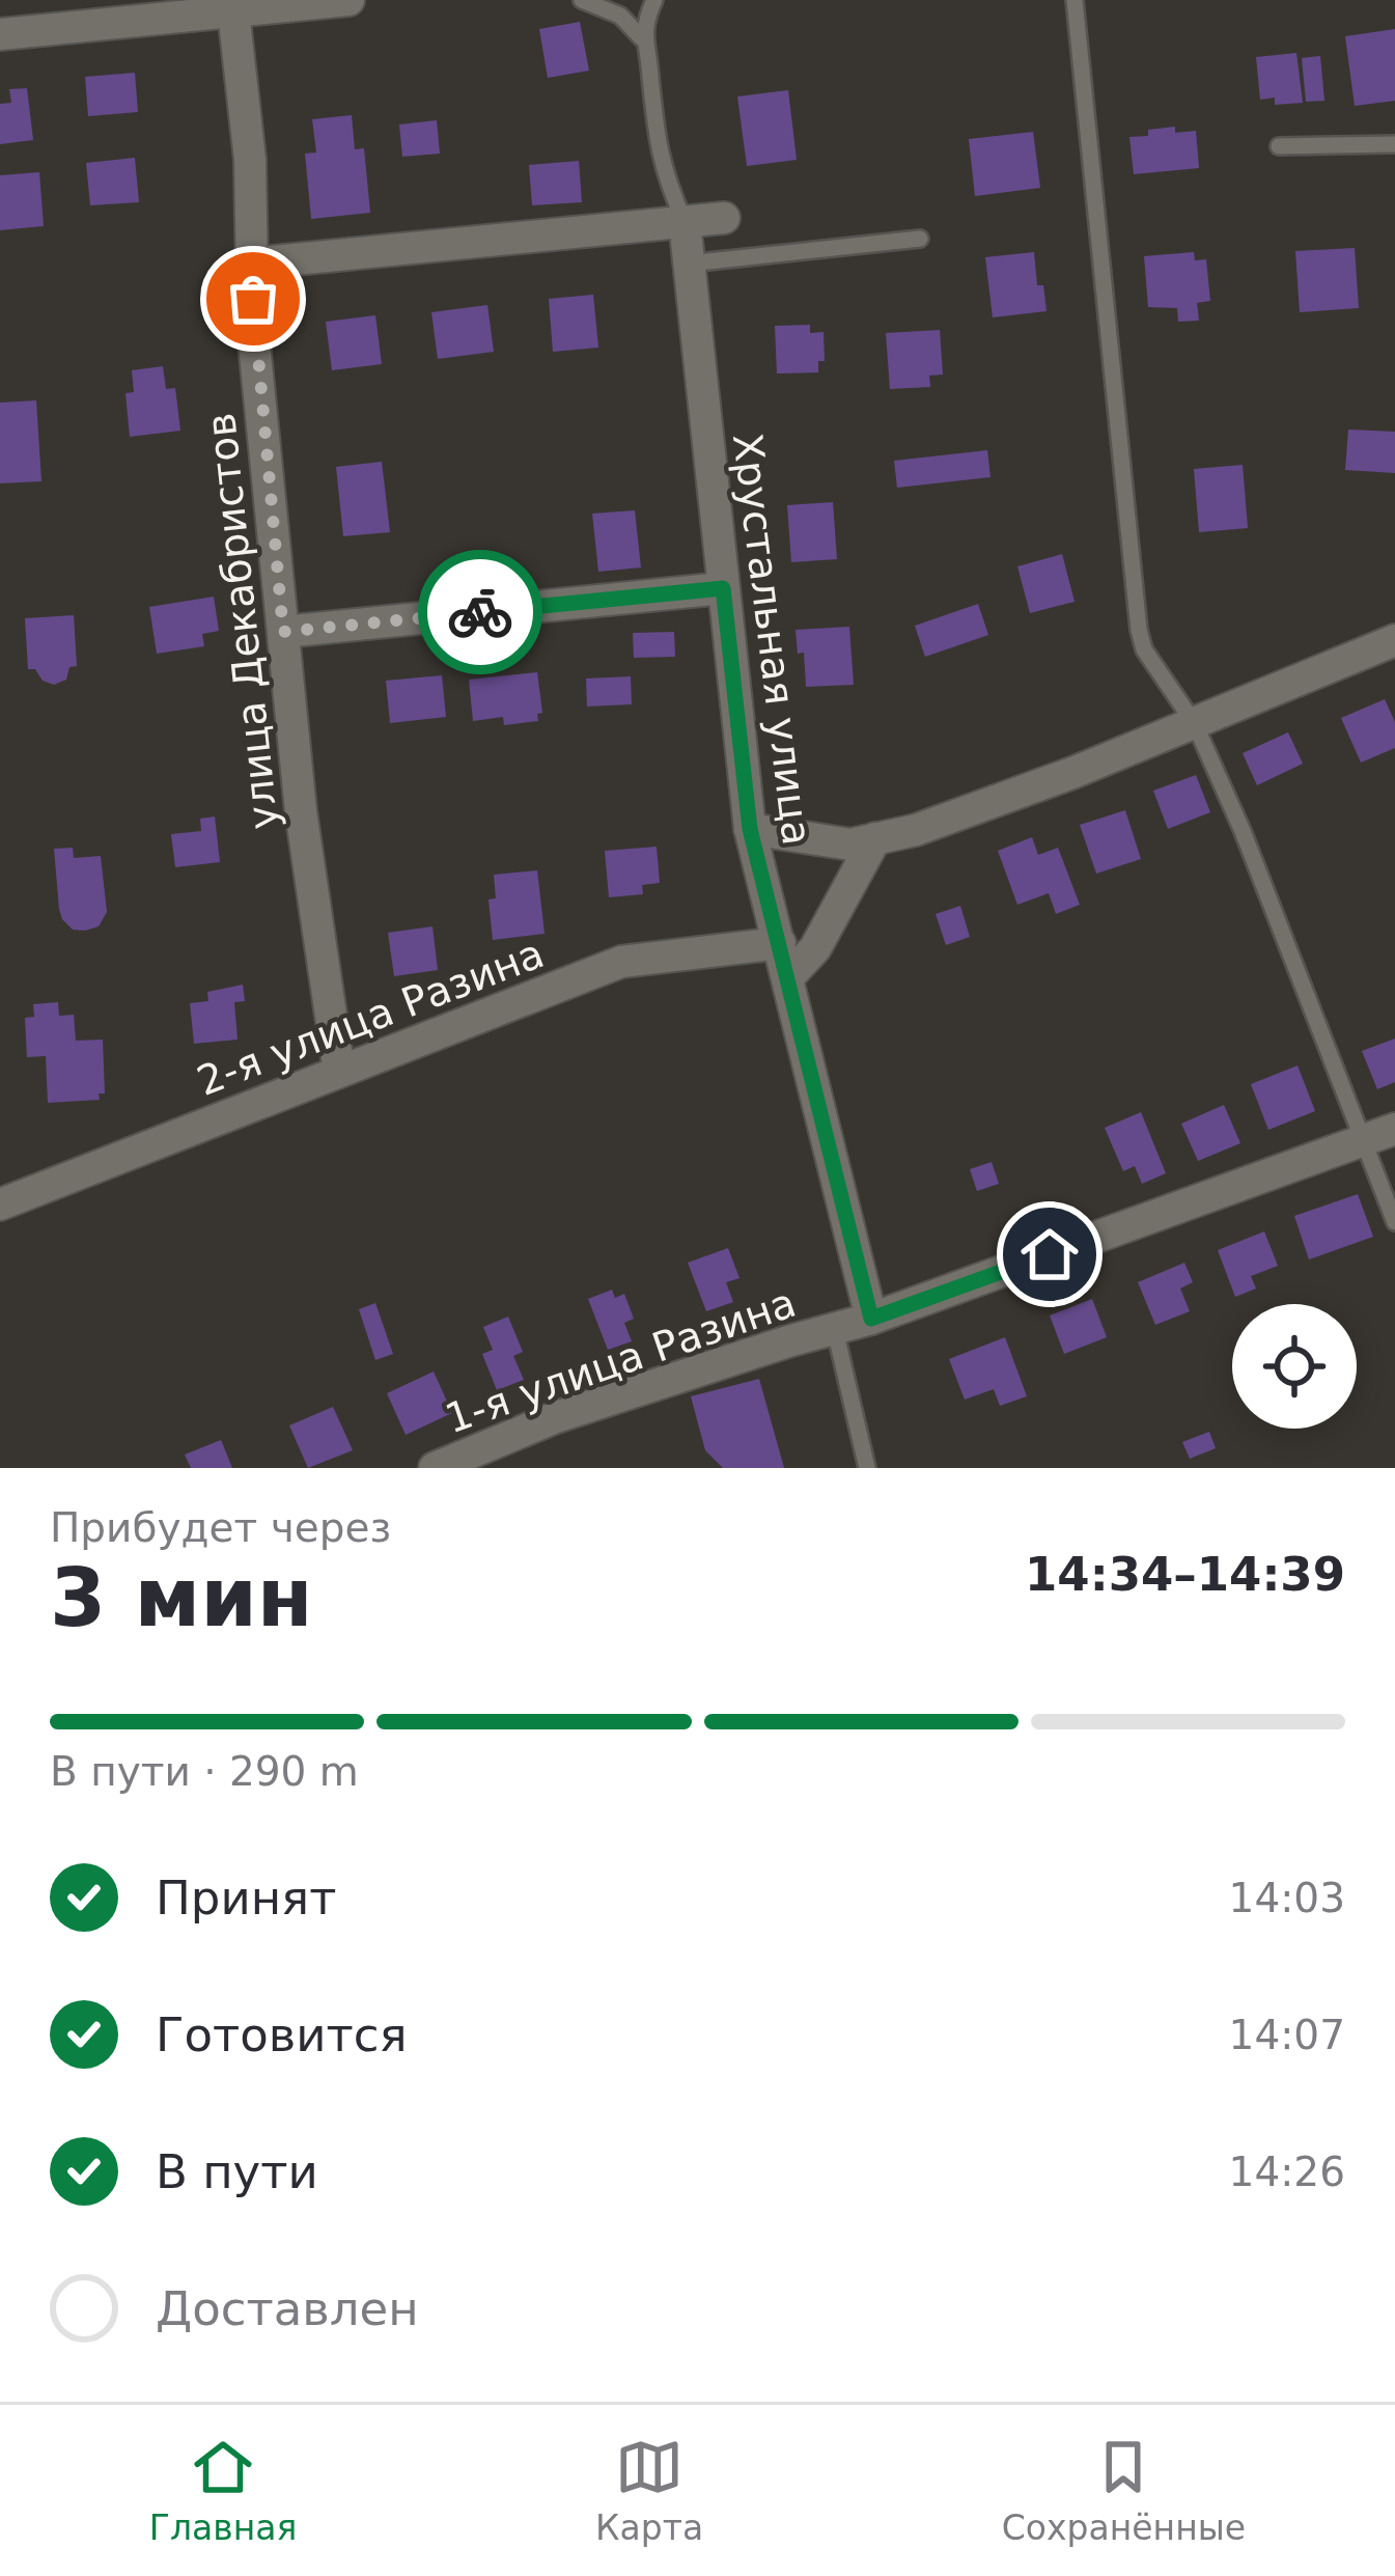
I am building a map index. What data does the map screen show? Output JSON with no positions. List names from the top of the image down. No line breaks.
{"streets":{"street":["улица Декабристов","Хрустальная улица","2-я улица Разина","1-я улица Разина"]},"crossings":[["улица Декабристов","2-я улица Разина"],["Хрустальная улица","2-я улица Разина"],["Хрустальная улица","1-я улица Разина"]],"page":{"heading":["3 мин","Прибудет через","14:34–14:39"],"bar":"В пути · 290 m","list":[["Принят","14:03"],["Готовится","14:07"],["В пути","14:26"],"Доставлен"],"tabs":["Главная","Карта","Сохранённые"]}}
